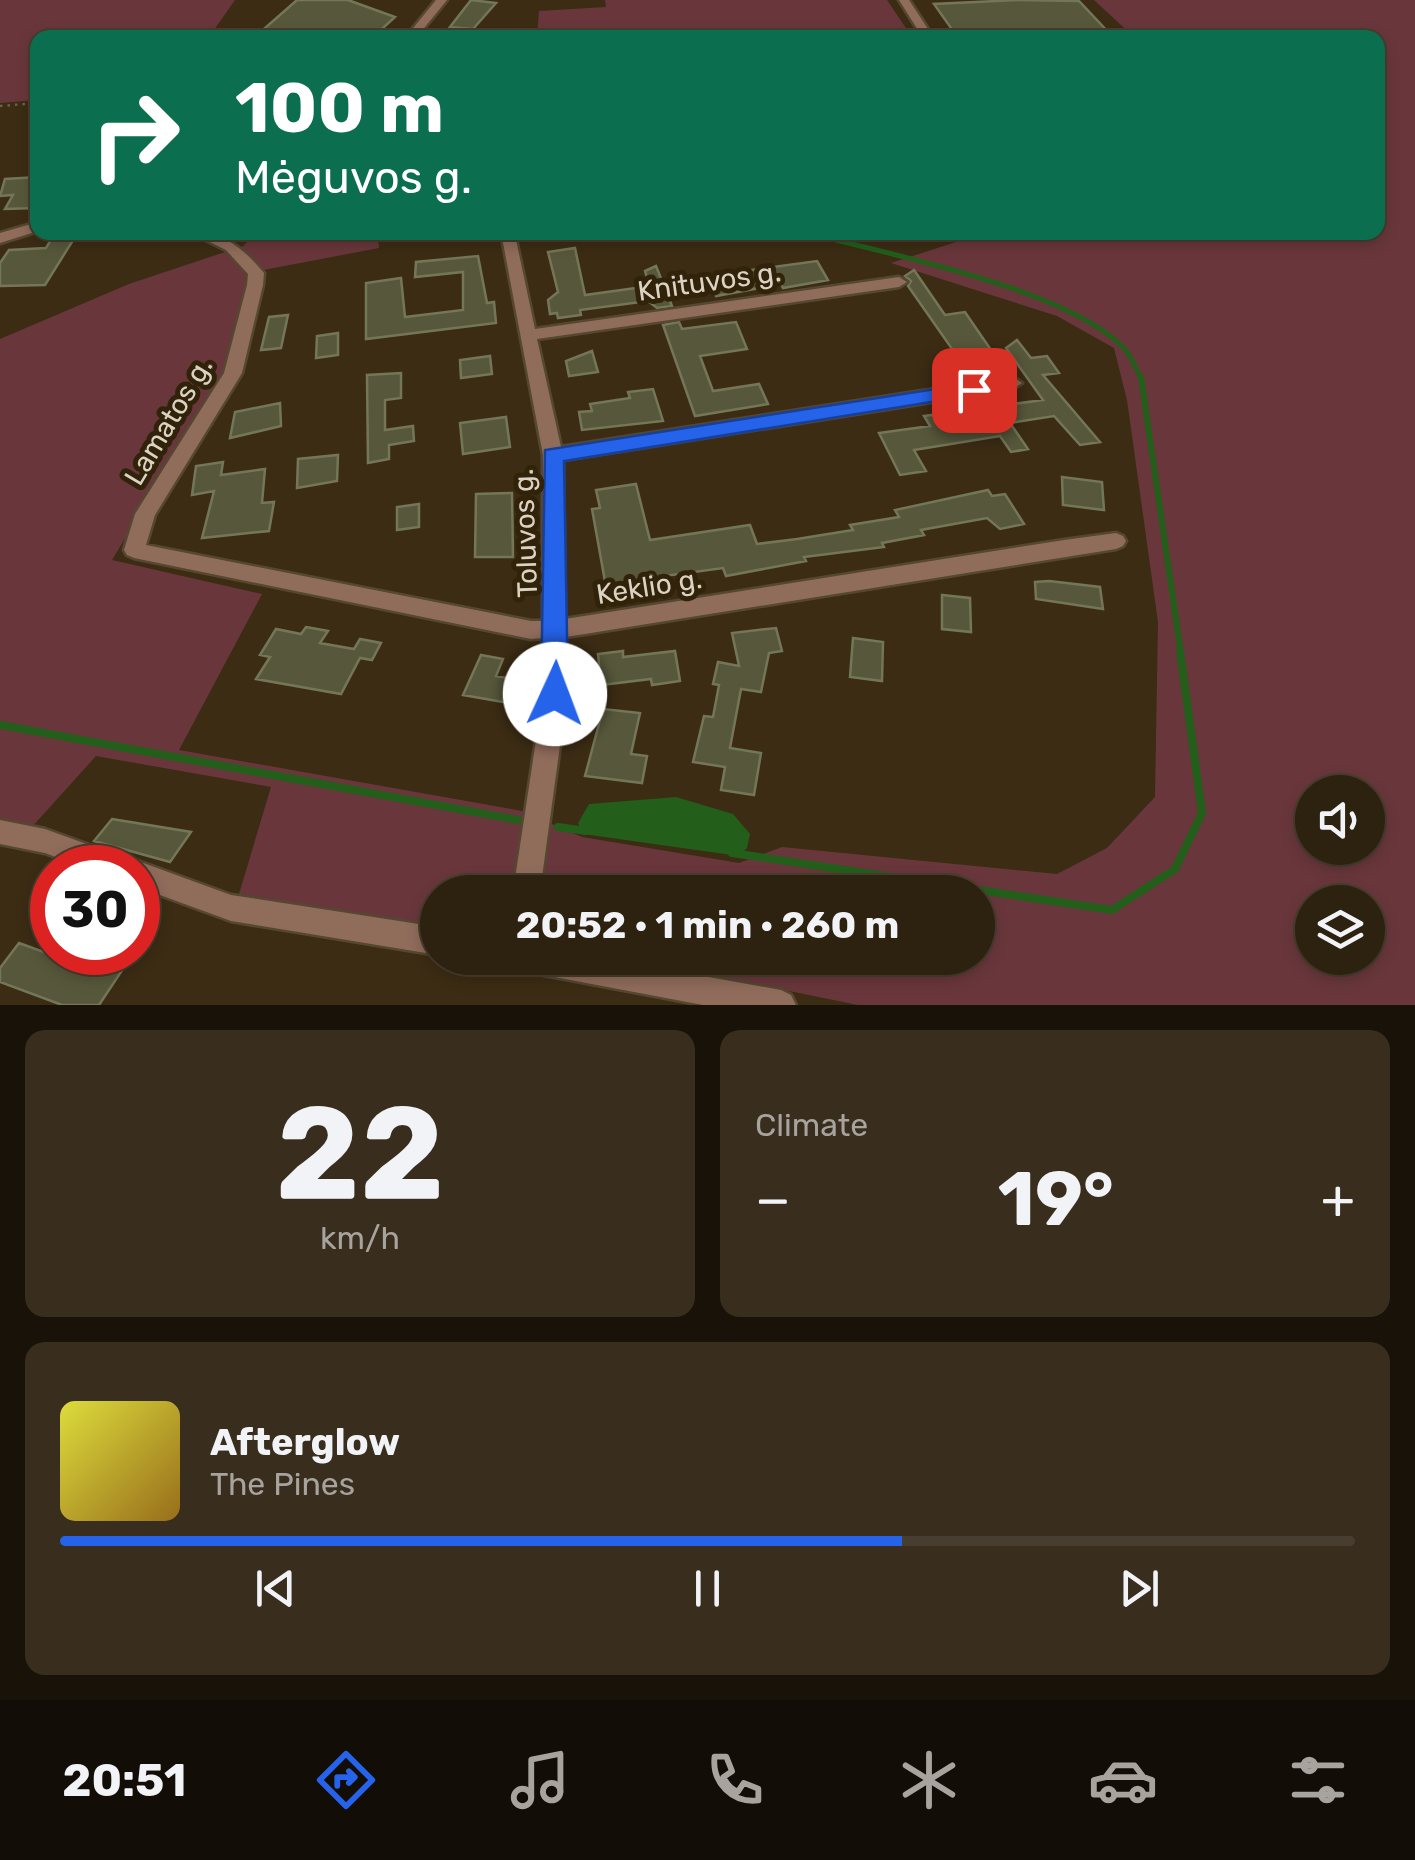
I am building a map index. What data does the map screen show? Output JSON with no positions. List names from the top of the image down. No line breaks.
{"streets":{"street":["Knituvos g.","Lamatos g.","Toluvos g.","Keklio g."]},"crossings":[["Knituvos g.","Toluvos g."],["Lamatos g.","Keklio g."],["Toluvos g.","Keklio g."]],"page":{"turn":["100 m","Mėguvos g."],"limit":"30","trip":"20:52 · 1 min · 260 m","tile":[["22","km/h"],"Climate"],"heat":["−","19°","+"],"song":["Afterglow","The Pines"],"tabs":"20:51"}}
